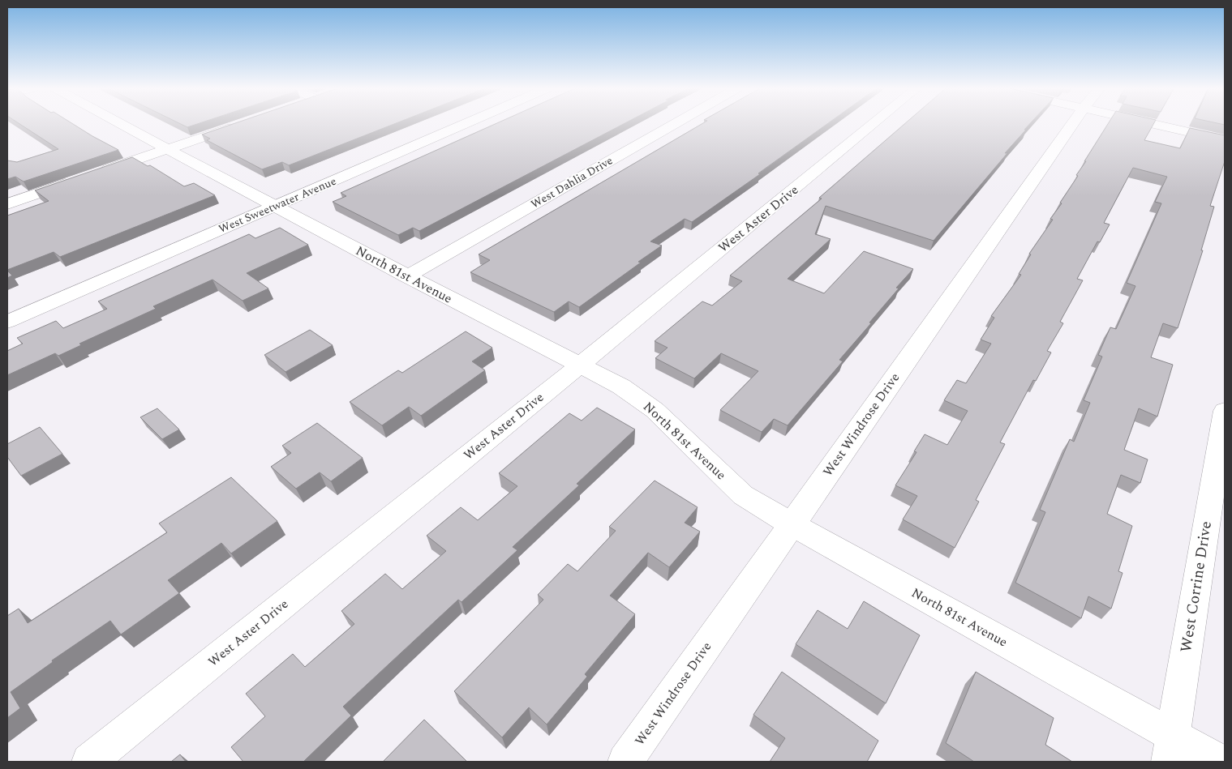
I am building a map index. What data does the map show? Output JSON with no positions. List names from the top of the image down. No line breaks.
{"streets":{"street":["West Dahlia Drive","West Sweetwater Avenue","West Aster Drive","North 81st Avenue","West Windrose Drive","West Corrine Drive"]},"crossings":[["West Dahlia Drive","North 81st Avenue"],["West Sweetwater Avenue","North 81st Avenue"],["West Aster Drive","North 81st Avenue"],["North 81st Avenue","West Windrose Drive"],["North 81st Avenue","West Corrine Drive"]]}
